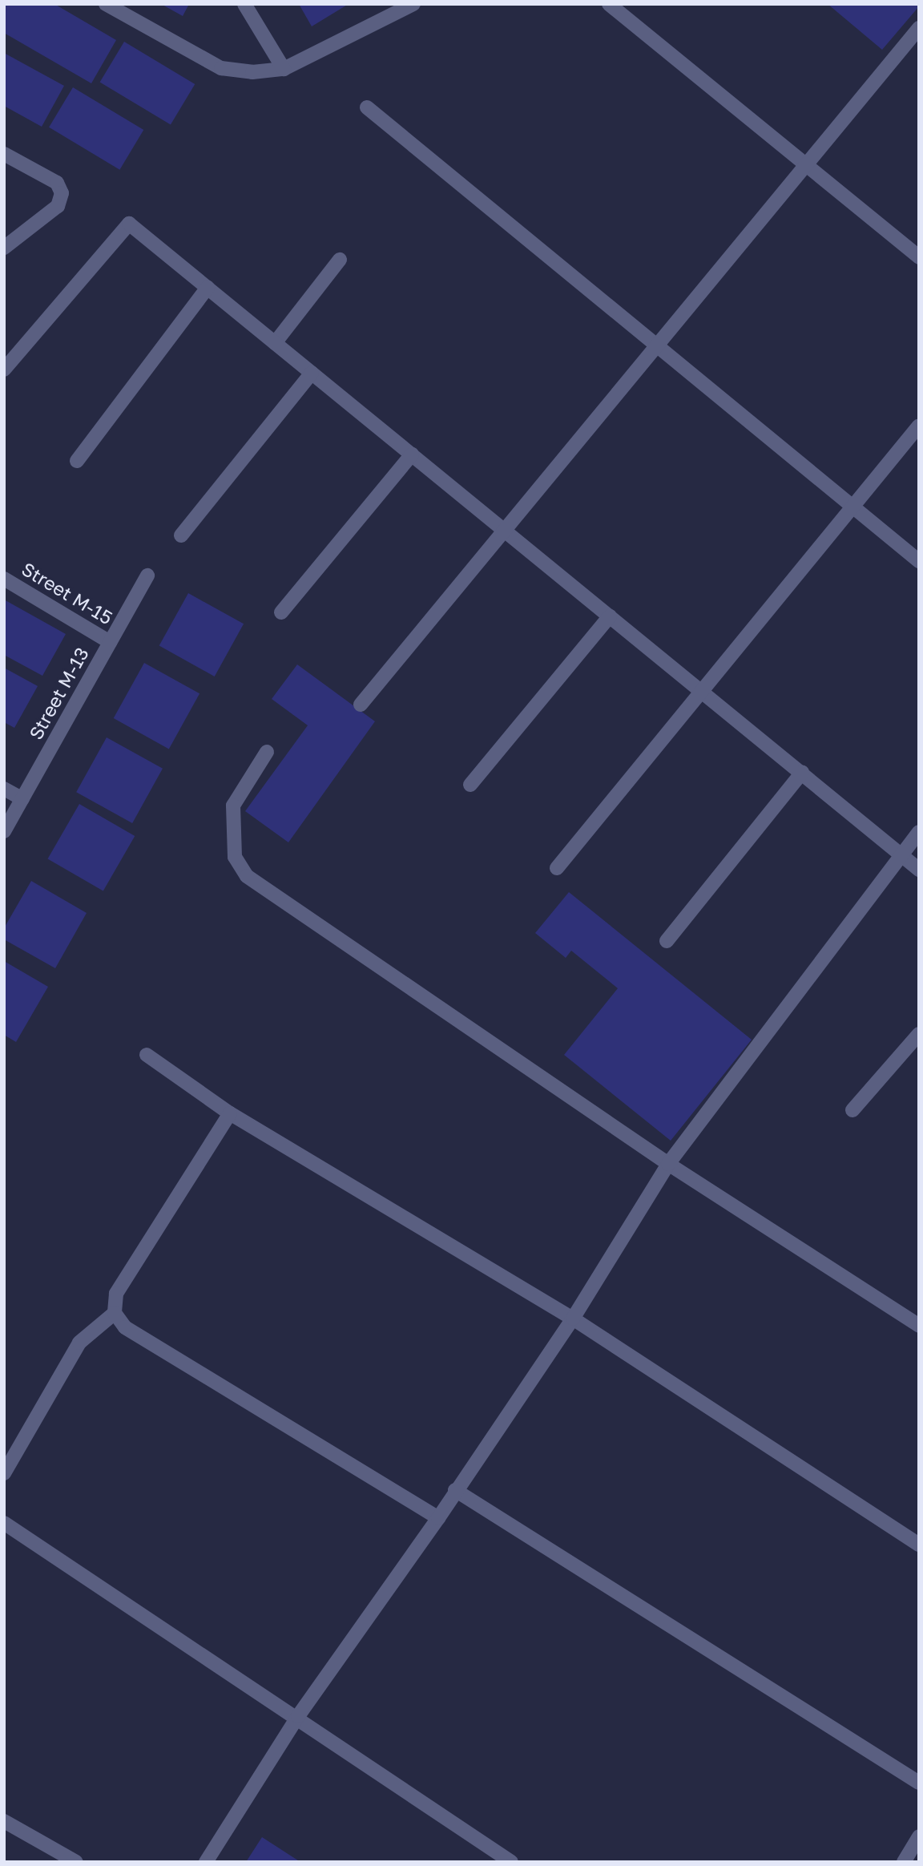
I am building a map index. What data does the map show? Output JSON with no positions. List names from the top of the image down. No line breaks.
{"streets":{"street":["Street M-15","Street M-13"]},"crossings":[["Street M-15","Street M-13"]]}
